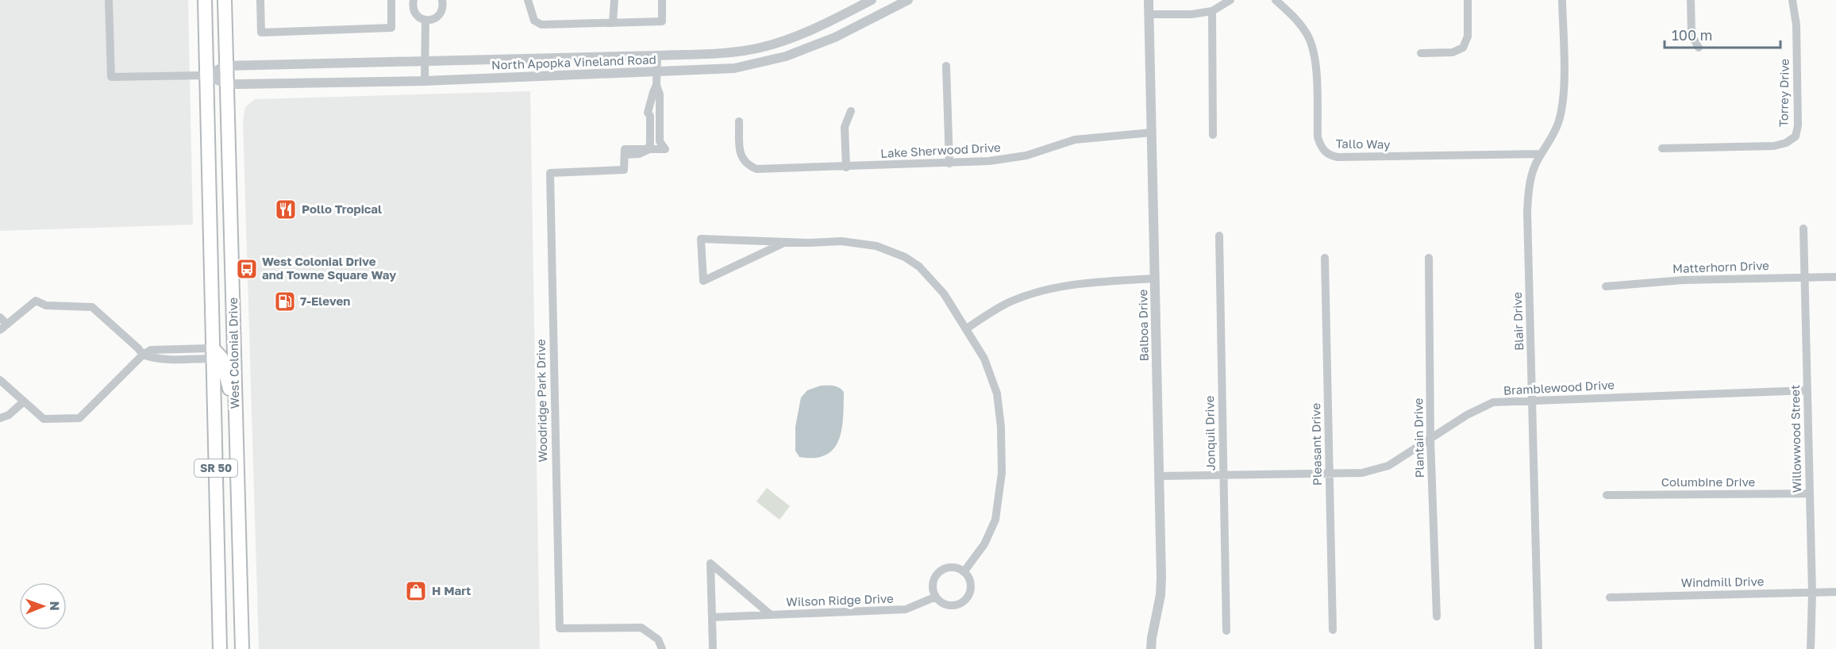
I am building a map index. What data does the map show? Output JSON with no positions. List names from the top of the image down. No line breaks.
{"streets":{"highway":["West Colonial Drive","SR 50"],"street":["North Apopka Vineland Road","Torrey Drive","Tallo Way","Lake Sherwood Drive","Matterhorn Drive","Blair Drive","Balboa Drive","Bramblewood Drive","Woodridge Park Drive","Jonquil Drive","Plantain Drive","Willowwood Street","Pleasant Drive","Columbine Drive","Windmill Drive","Wilson Ridge Drive"]},"crossings":[["North Apopka Vineland Road","West Colonial Drive"],["North Apopka Vineland Road","Woodridge Park Drive"],["Tallo Way","Blair Drive"],["Lake Sherwood Drive","Balboa Drive"],["Matterhorn Drive","Willowwood Street"],["Blair Drive","Bramblewood Drive"],["Balboa Drive","Bramblewood Drive"],["Bramblewood Drive","Jonquil Drive"],["Bramblewood Drive","Plantain Drive"],["Bramblewood Drive","Willowwood Street"],["Bramblewood Drive","Pleasant Drive"],["Willowwood Street","Columbine Drive"],["Willowwood Street","Windmill Drive"]],"places":{"restaurant":["Pollo Tropical"],"bus stop":["West Colonial Drive and Towne Square Way"],"fuel station":["7-Eleven"],"shop":["H Mart"]},"scale_bar":"100 m","north":"right"}
